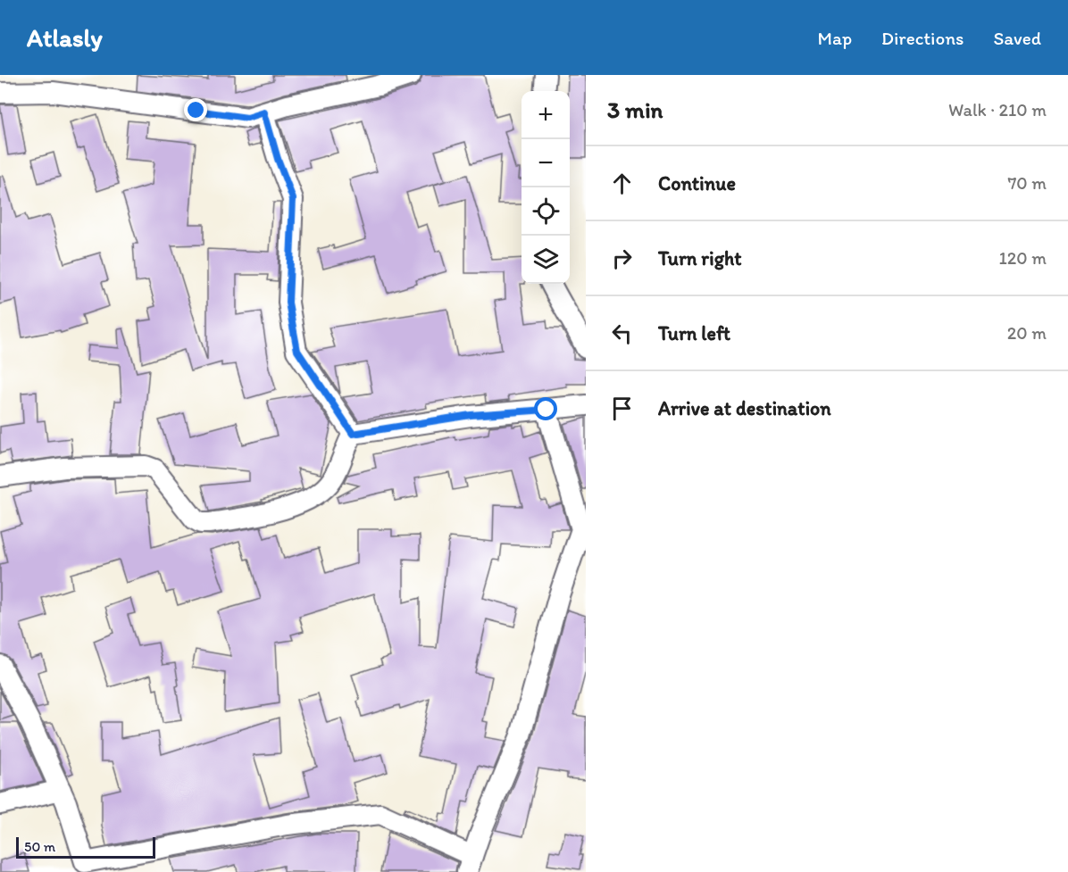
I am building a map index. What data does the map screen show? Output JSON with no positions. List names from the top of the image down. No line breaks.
{"scale_bar":"50 m","page":{"header":"Atlasly","nav":["Map","Directions","Saved"],"heading":["3 min","Walk · 210 m"],"map_buttons":["+","−"],"list":[["Continue","70 m"],["Turn right","120 m"],["Turn left","20 m"],"Arrive at destination"],"scale":"50 m"}}
